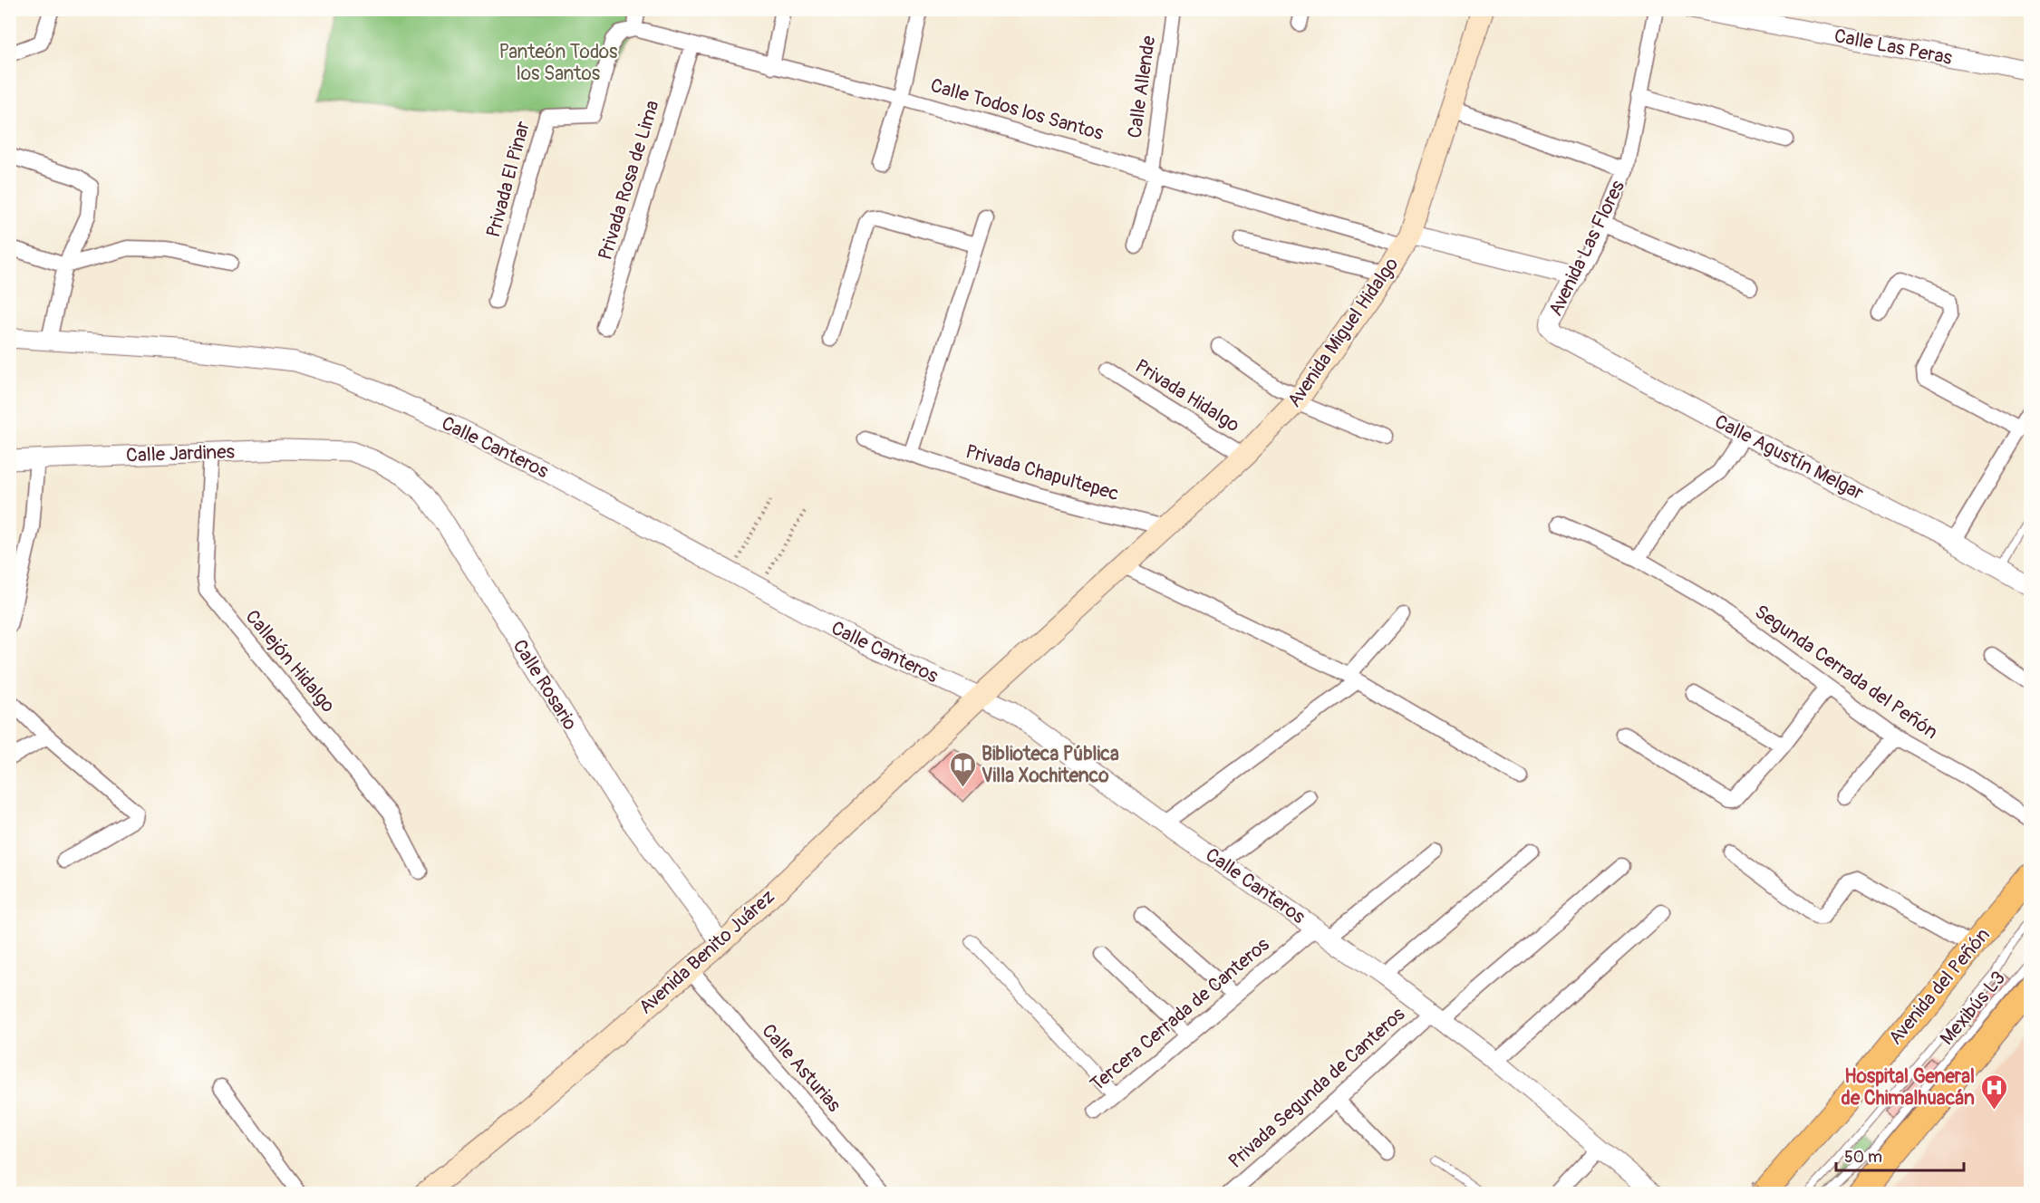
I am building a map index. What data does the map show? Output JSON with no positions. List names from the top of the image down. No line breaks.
{"streets":{"main road":["Avenida Miguel Hidalgo","Avenida Benito Juárez","Avenida del Peñón"],"street":["Calle Las Peras","Calle Allende","Calle Todos los Santos","Privada El Pinar","Privada Rosa de Lima","Avenida Las Flores","Privada Hidalgo","Calle Canteros","Calle Jardines","Calle Agustín Melgar","Privada Chapultepec","Callejón Hidalgo","Segunda Cerrada del Peñón","Calle Rosario","Tercera Cerrada de Canteros","Calle Asturias","Privada Segunda de Canteros"],"lane":["Mexibús L3"]},"crossings":[["Calle Allende","Calle Todos los Santos"],["Calle Todos los Santos","Privada El Pinar"],["Calle Todos los Santos","Privada Rosa de Lima"],["Calle Todos los Santos","Avenida Miguel Hidalgo"],["Avenida Las Flores","Calle Agustín Melgar"],["Avenida Miguel Hidalgo","Privada Hidalgo"],["Avenida Miguel Hidalgo","Calle Canteros"],["Avenida Miguel Hidalgo","Privada Chapultepec"],["Avenida Miguel Hidalgo","Avenida Benito Juárez"],["Calle Canteros","Avenida Benito Juárez"],["Calle Canteros","Tercera Cerrada de Canteros"],["Calle Canteros","Privada Segunda de Canteros"],["Calle Jardines","Callejón Hidalgo"],["Calle Jardines","Calle Rosario"],["Calle Rosario","Avenida Benito Juárez"],["Avenida Benito Juárez","Calle Asturias"]],"parks":["Panteón Todos los Santos"],"places":{"library":["Biblioteca Pública Villa Xochitenco"],"hospital":["Hospital General de Chimalhuacán"]},"scale_bar":"50 m"}
